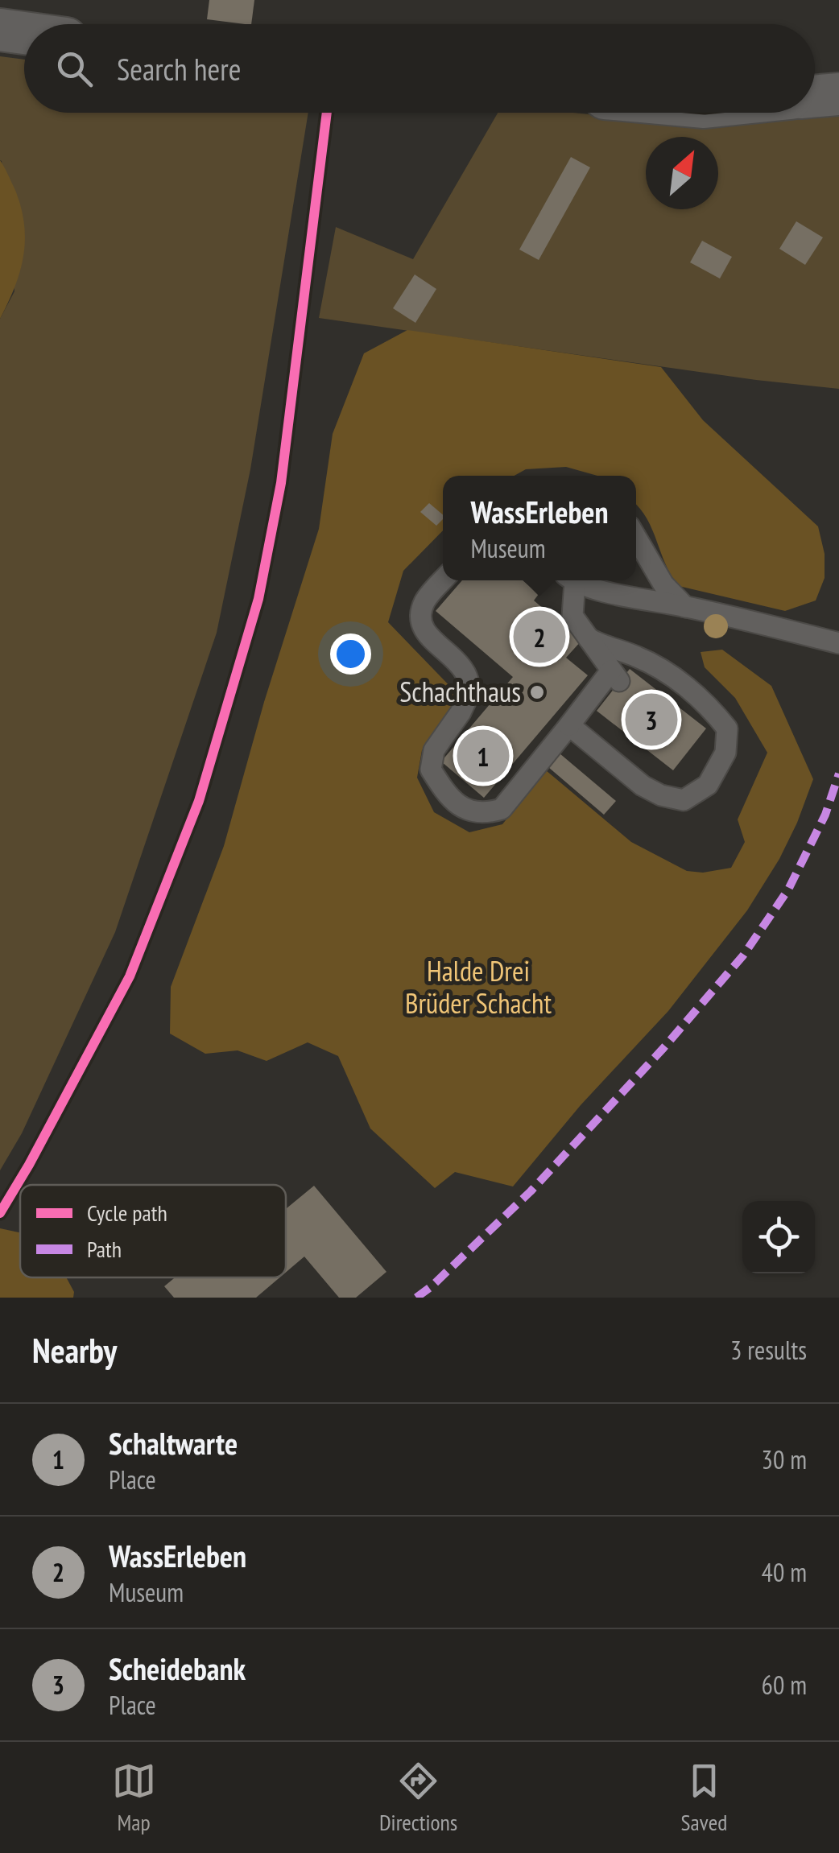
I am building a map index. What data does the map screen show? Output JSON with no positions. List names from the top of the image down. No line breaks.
{"parks":["Halde Drei Brüder Schacht"],"places":["Schachthaus"],"legend":["Cycle path","Path"],"north":"top right","page":{"search":"Search here","popup":["WassErleben","Museum"],"pins":["2","3","1"],"heading":["Nearby","3 results"],"list":[{"mark":"1","name":"Schaltwarte","note":"Place","value":"30 m"},{"mark":"2","name":"WassErleben","note":"Museum","value":"40 m"},{"mark":"3","name":"Scheidebank","note":"Place","value":"60 m"}],"nav":["Map","Directions","Saved"]}}
